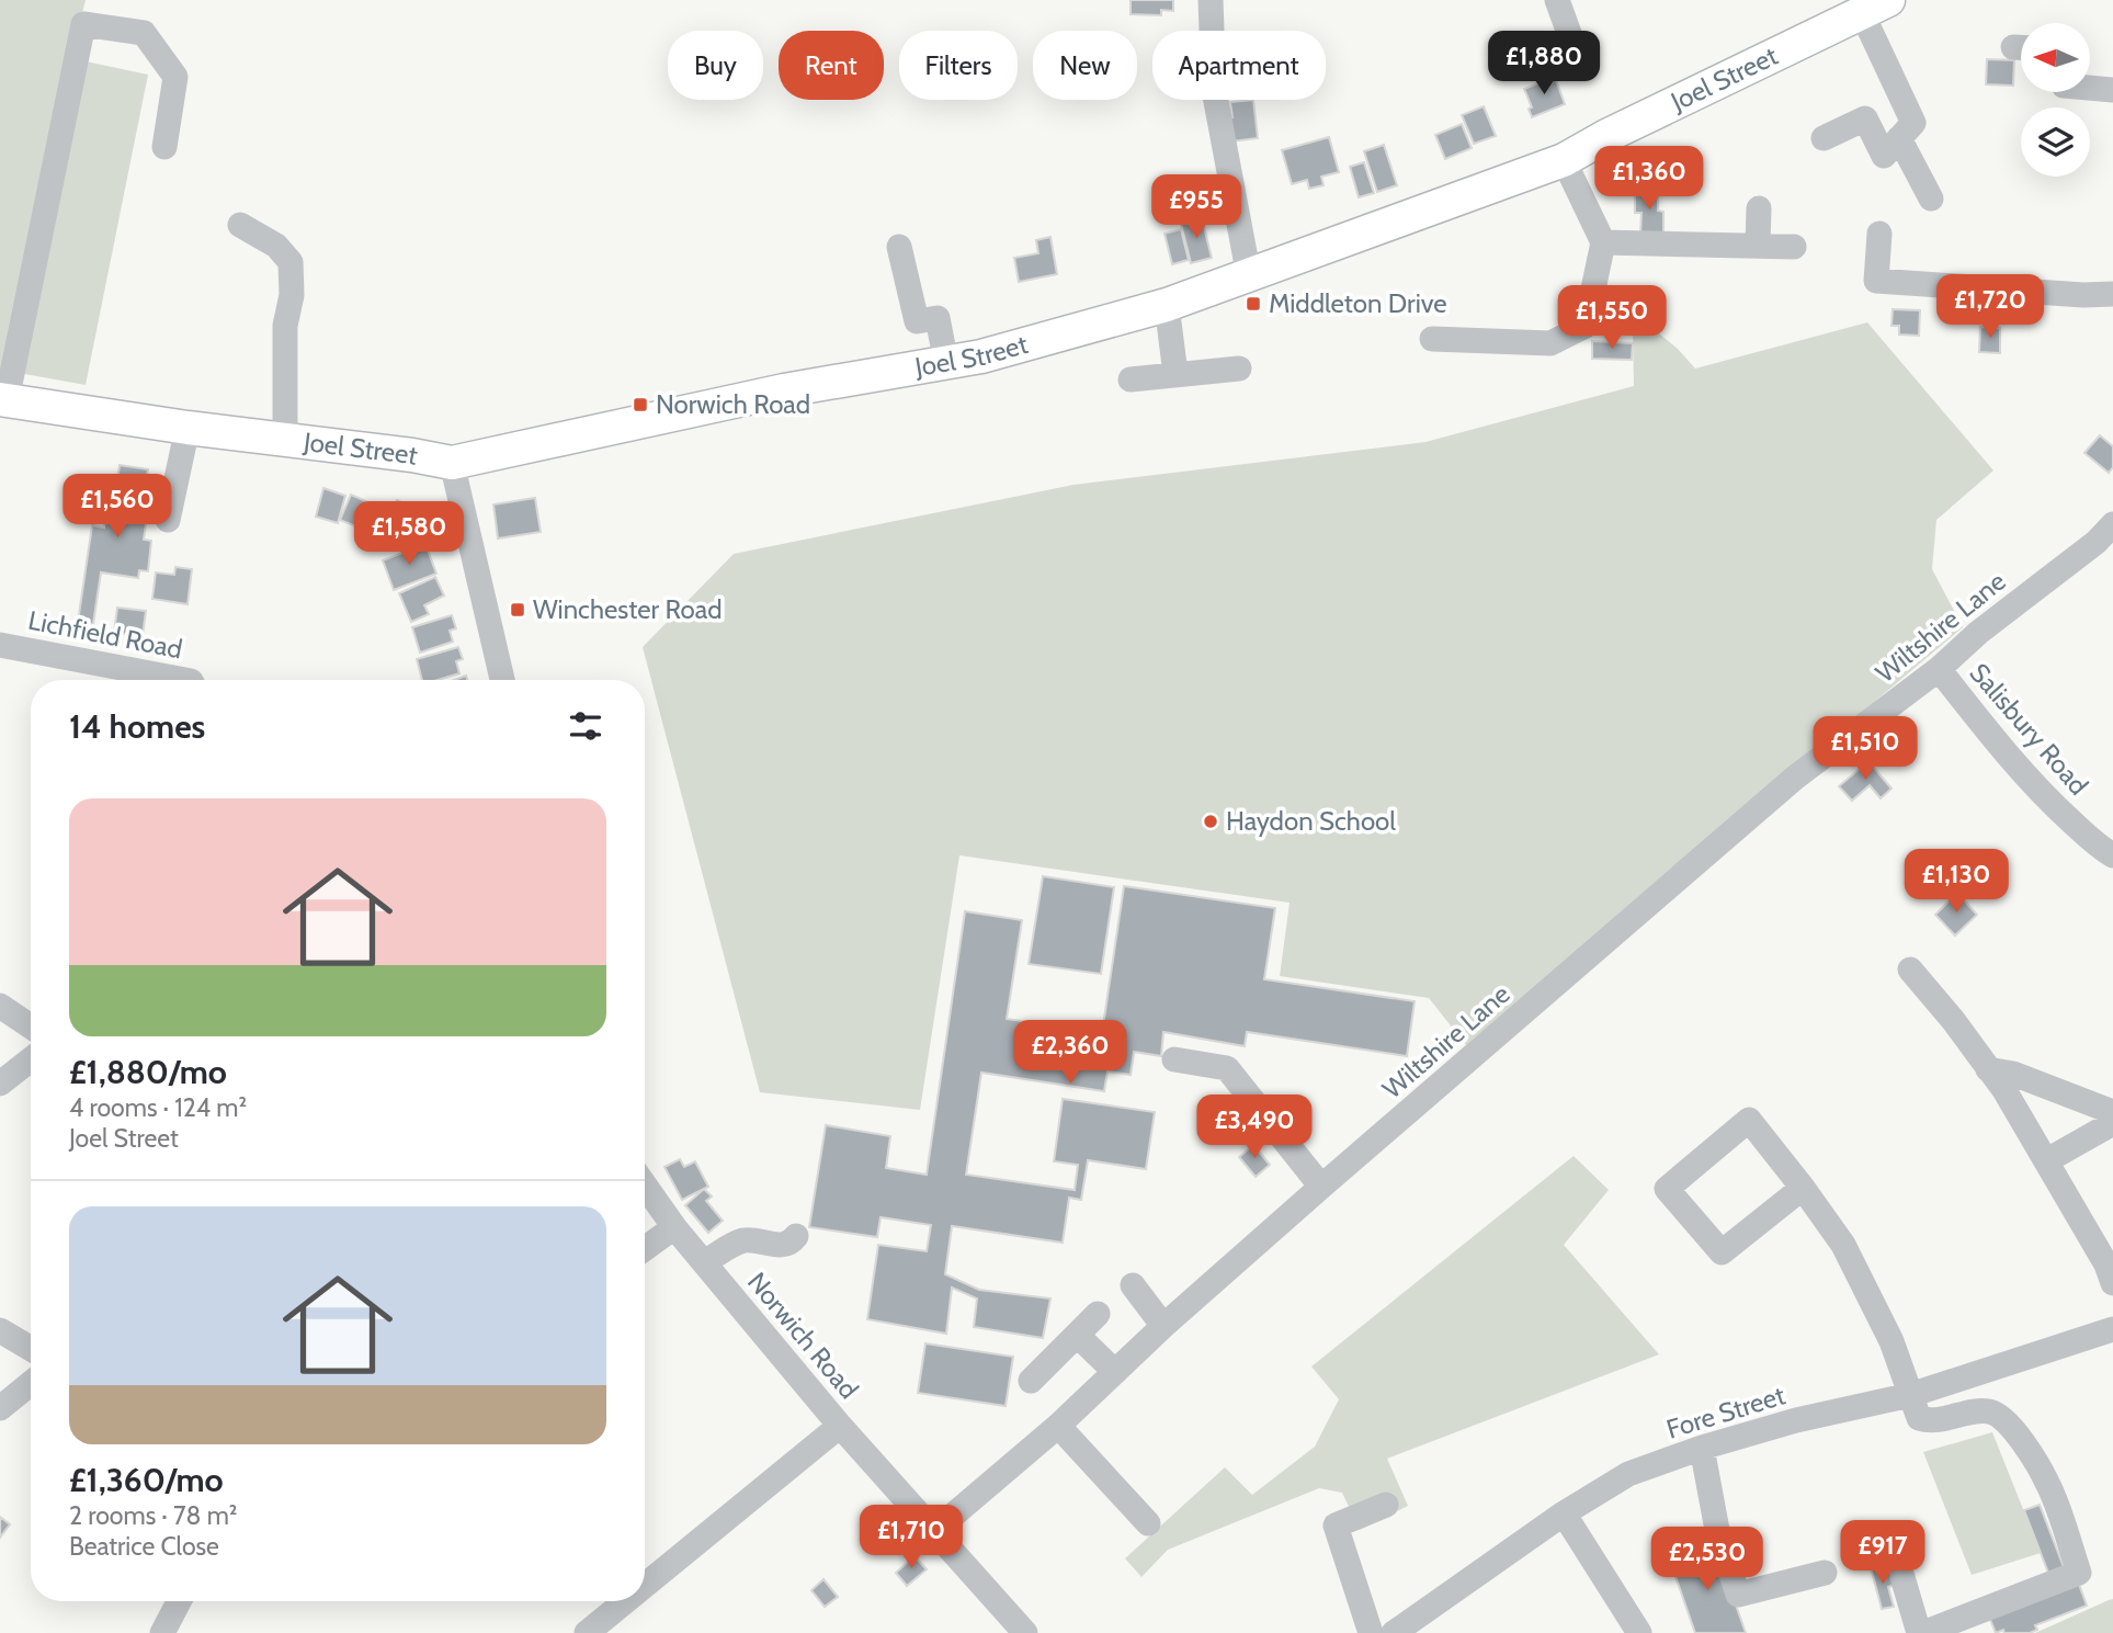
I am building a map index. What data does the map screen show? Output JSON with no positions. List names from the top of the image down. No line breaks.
{"streets":{"main road":["Joel Street"],"street":["Wiltshire Lane","Lichfield Road","Salisbury Road","Norwich Road","Fore Street"]},"crossings":[["Wiltshire Lane","Salisbury Road"],["Wiltshire Lane","Norwich Road"]],"places":{"transit":["Middleton Drive","Norwich Road","Winchester Road"],"other":["Haydon School"]},"north":"left","page":{"price":["£1,880","£1,360","£955","£1,720","£1,550","£1,560","£1,580","£1,510","£1,130","£2,360","£3,490","£1,710","£917","£2,530"],"chip":["Buy","Rent","Filters","New","Apartment"],"heading":"14 homes","list":[{"name":"£1,880/mo","note":"4 rooms · 124 m² · Joel Street"},{"name":"£1,360/mo","note":"2 rooms · 78 m² · Beatrice Close"}]}}
